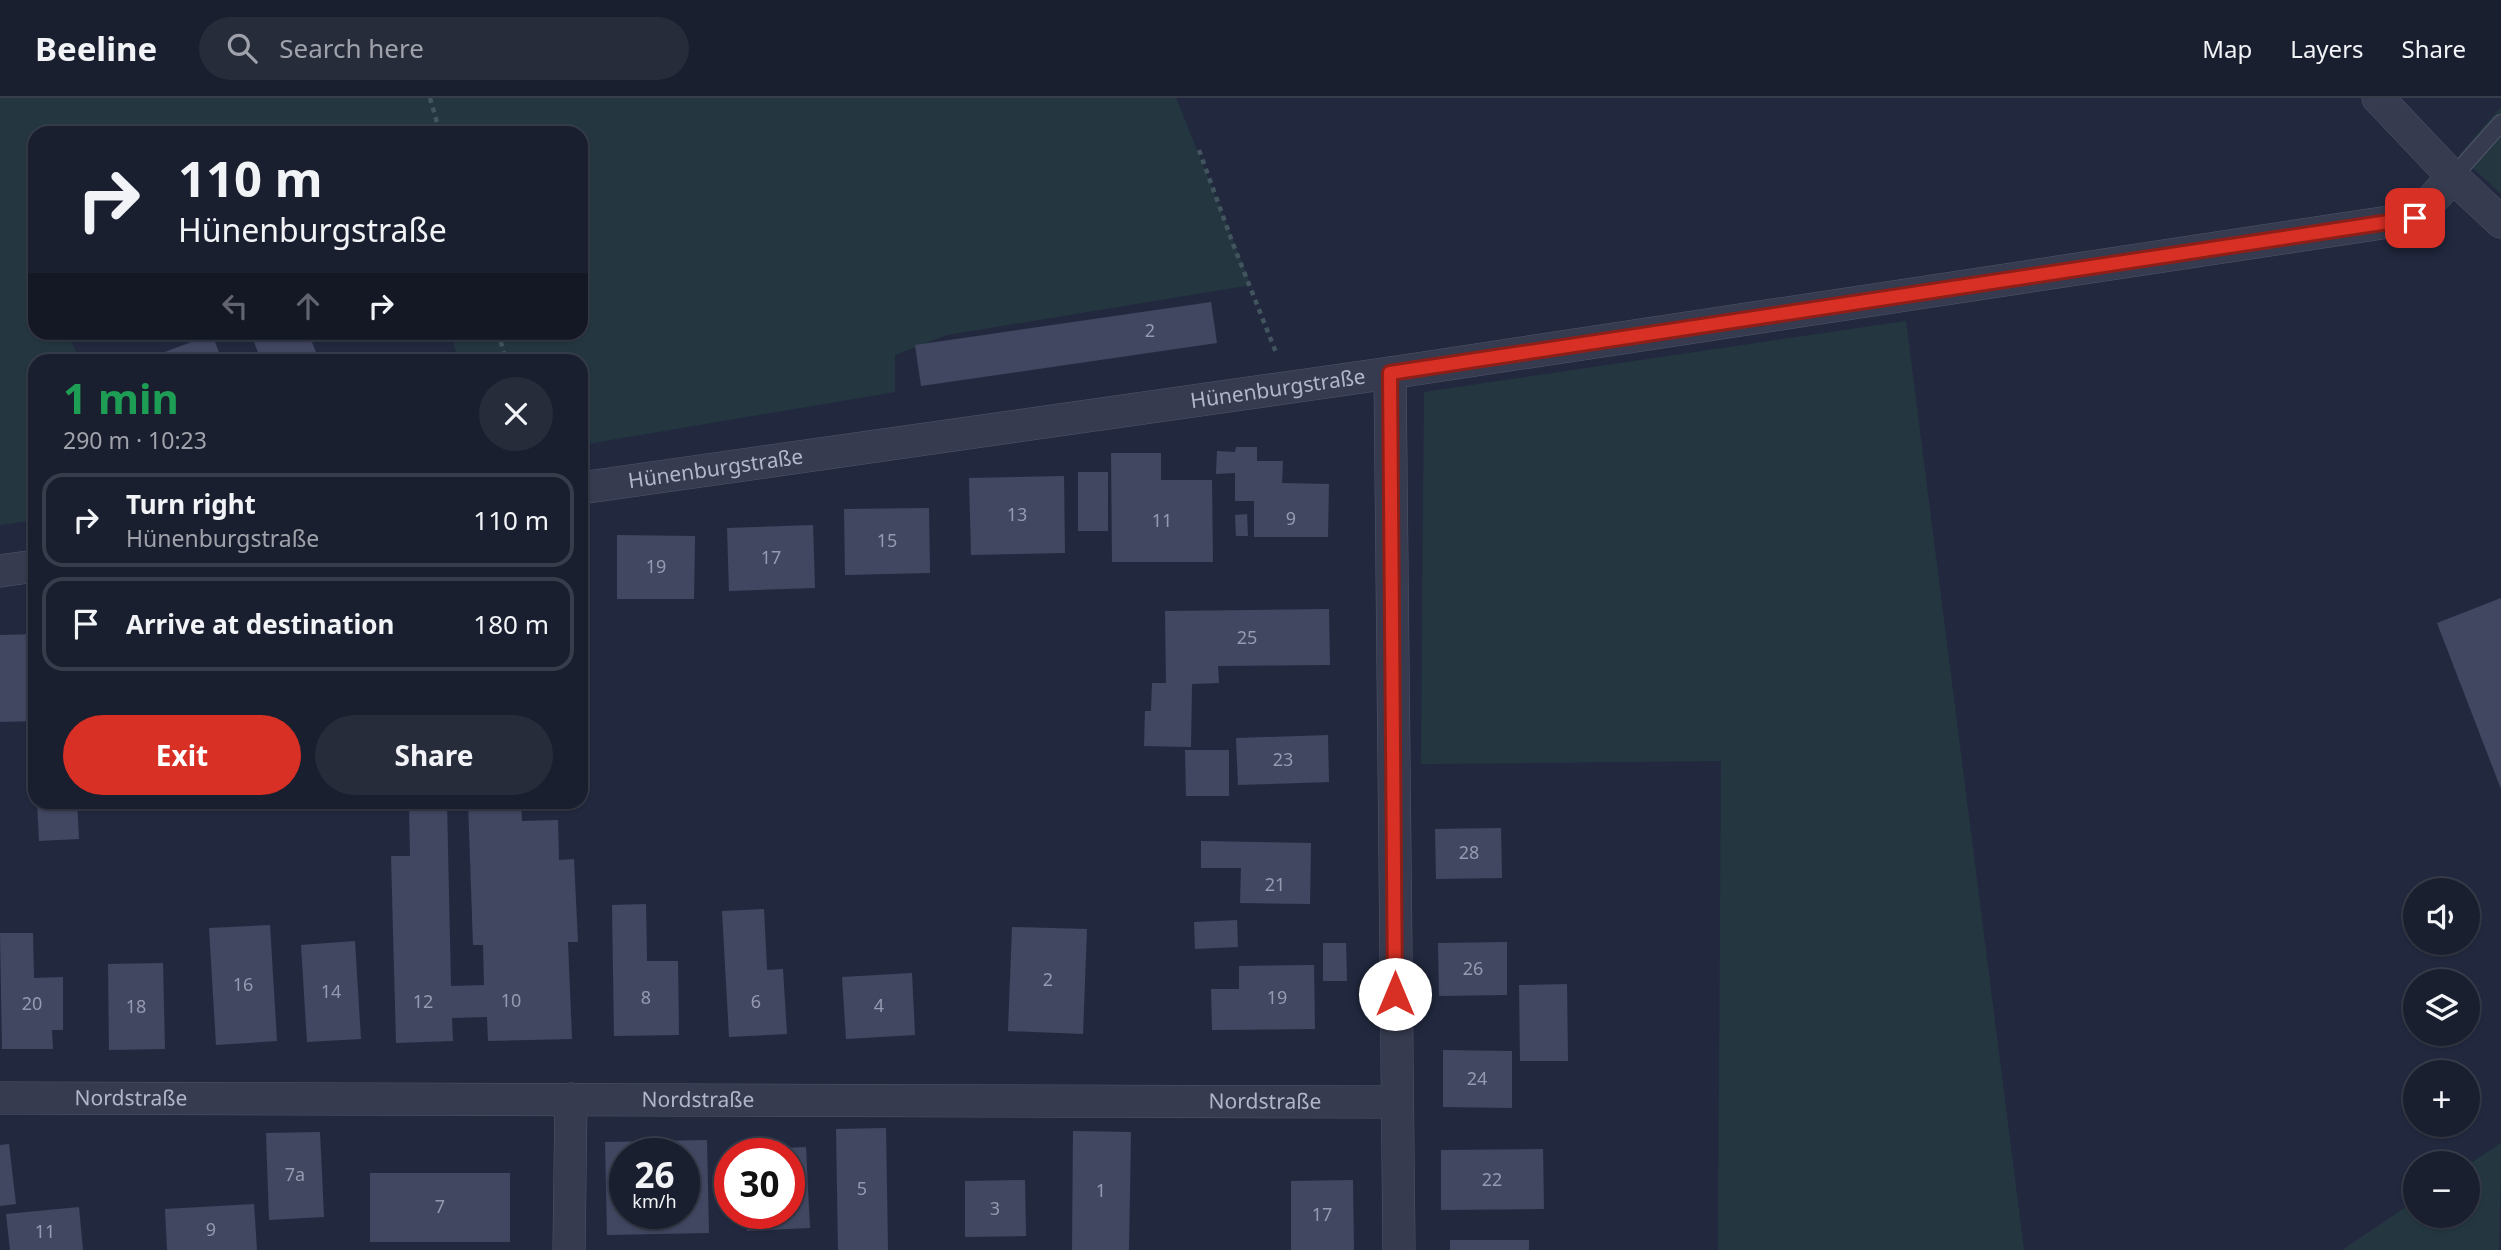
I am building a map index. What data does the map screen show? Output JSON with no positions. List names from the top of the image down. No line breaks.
{"streets":{"street":["Hünenburgstraße","Nordstraße"]},"house_numbers":["2","13","9","11","15","17","19","25","23","28","21","26","2","16","14","8","19","10","12","6","20","4","18","24","7a","22","5","1","7","3","17","9","11"],"page":{"header":"Beeline","search":"Search here","nav":["Map","Layers","Share"],"turn":["110 m","Hünenburgstraße"],"heading":["1 min","290 m · 10:23"],"list":[{"name":"Turn right","note":"Hünenburgstraße","value":"110 m"},{"name":"Arrive at destination","value":"180 m"}],"buttons":["Exit","Share"],"map_buttons":["+","−"],"speed":"26 km/h","limit":"30"}}
